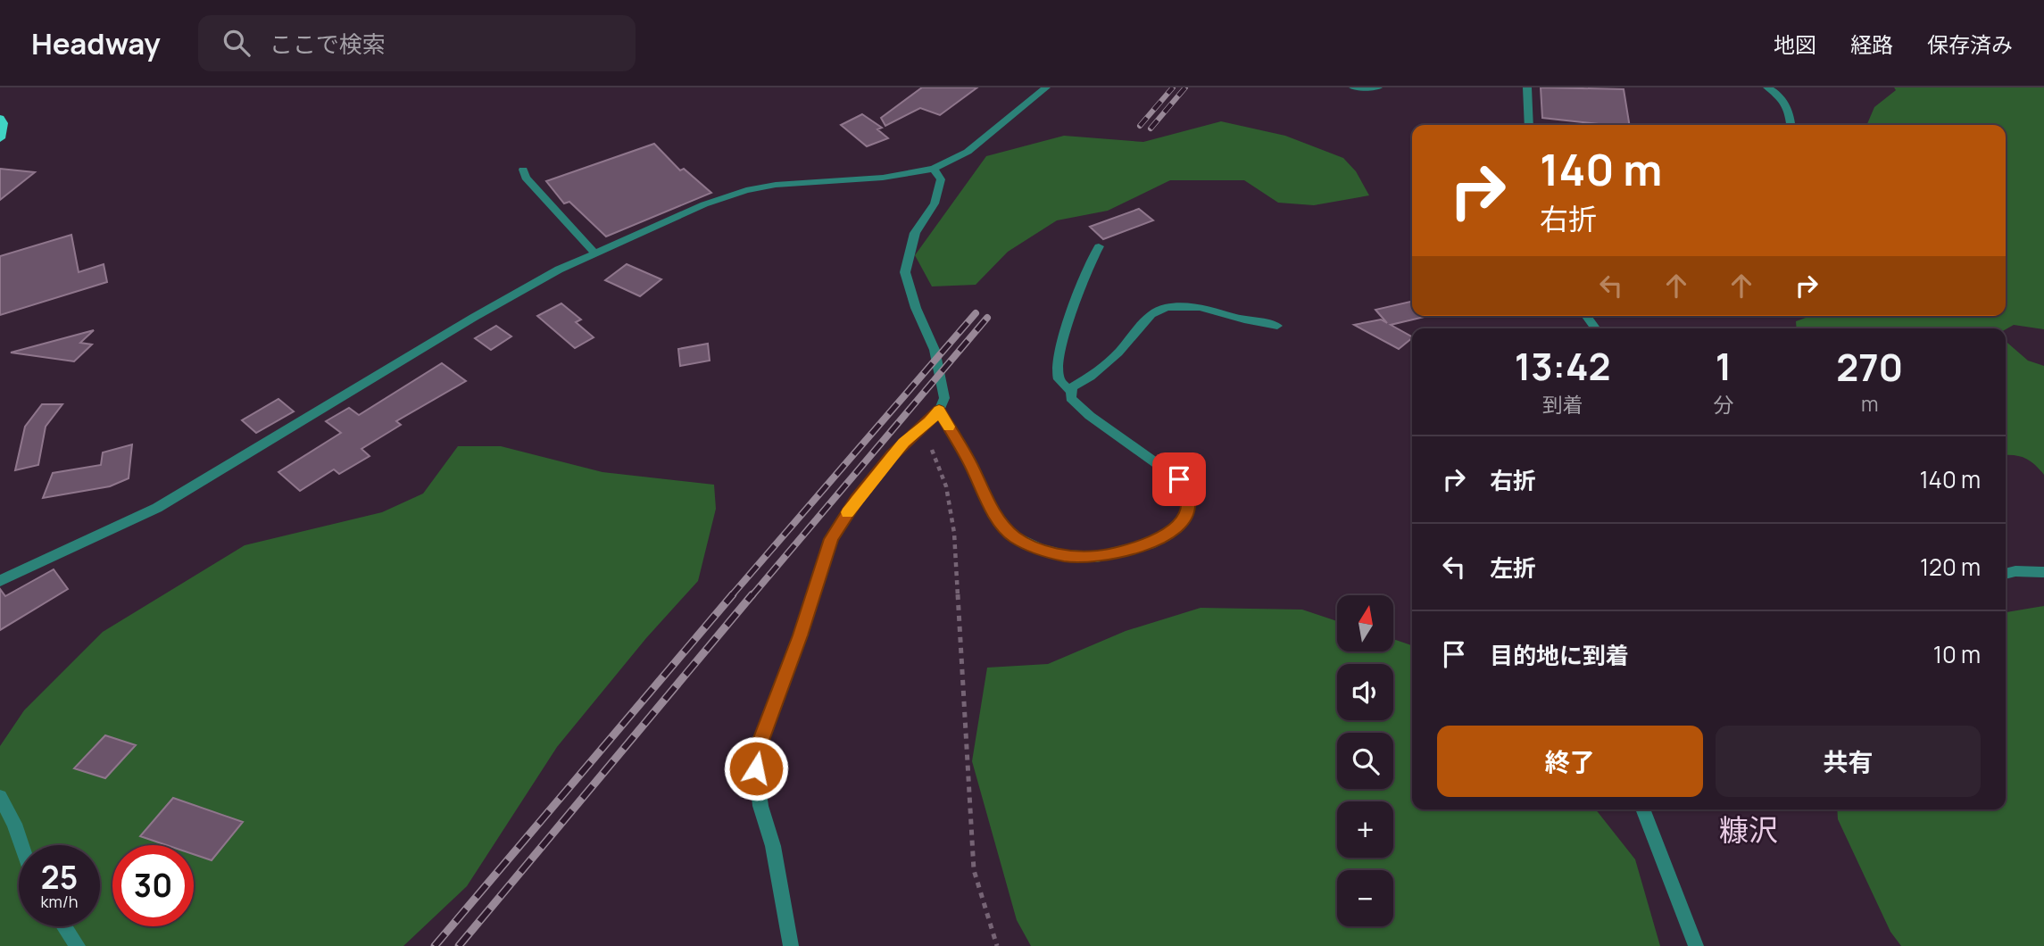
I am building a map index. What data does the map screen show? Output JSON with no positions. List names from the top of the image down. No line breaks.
{"districts":["糠沢"],"north":"top","page":{"header":"Headway","search":"ここで検索","nav":["地図","経路","保存済み"],"turn":["140 m","右折"],"eta":["13:42","到着","1","分","270","m"],"list":[{"name":"右折","value":"140 m"},{"name":"左折","value":"120 m"},{"name":"目的地に到着","value":"10 m"}],"map_buttons":["+","−"],"buttons":["終了","共有"],"speed":"25 km/h","limit":"30"}}
